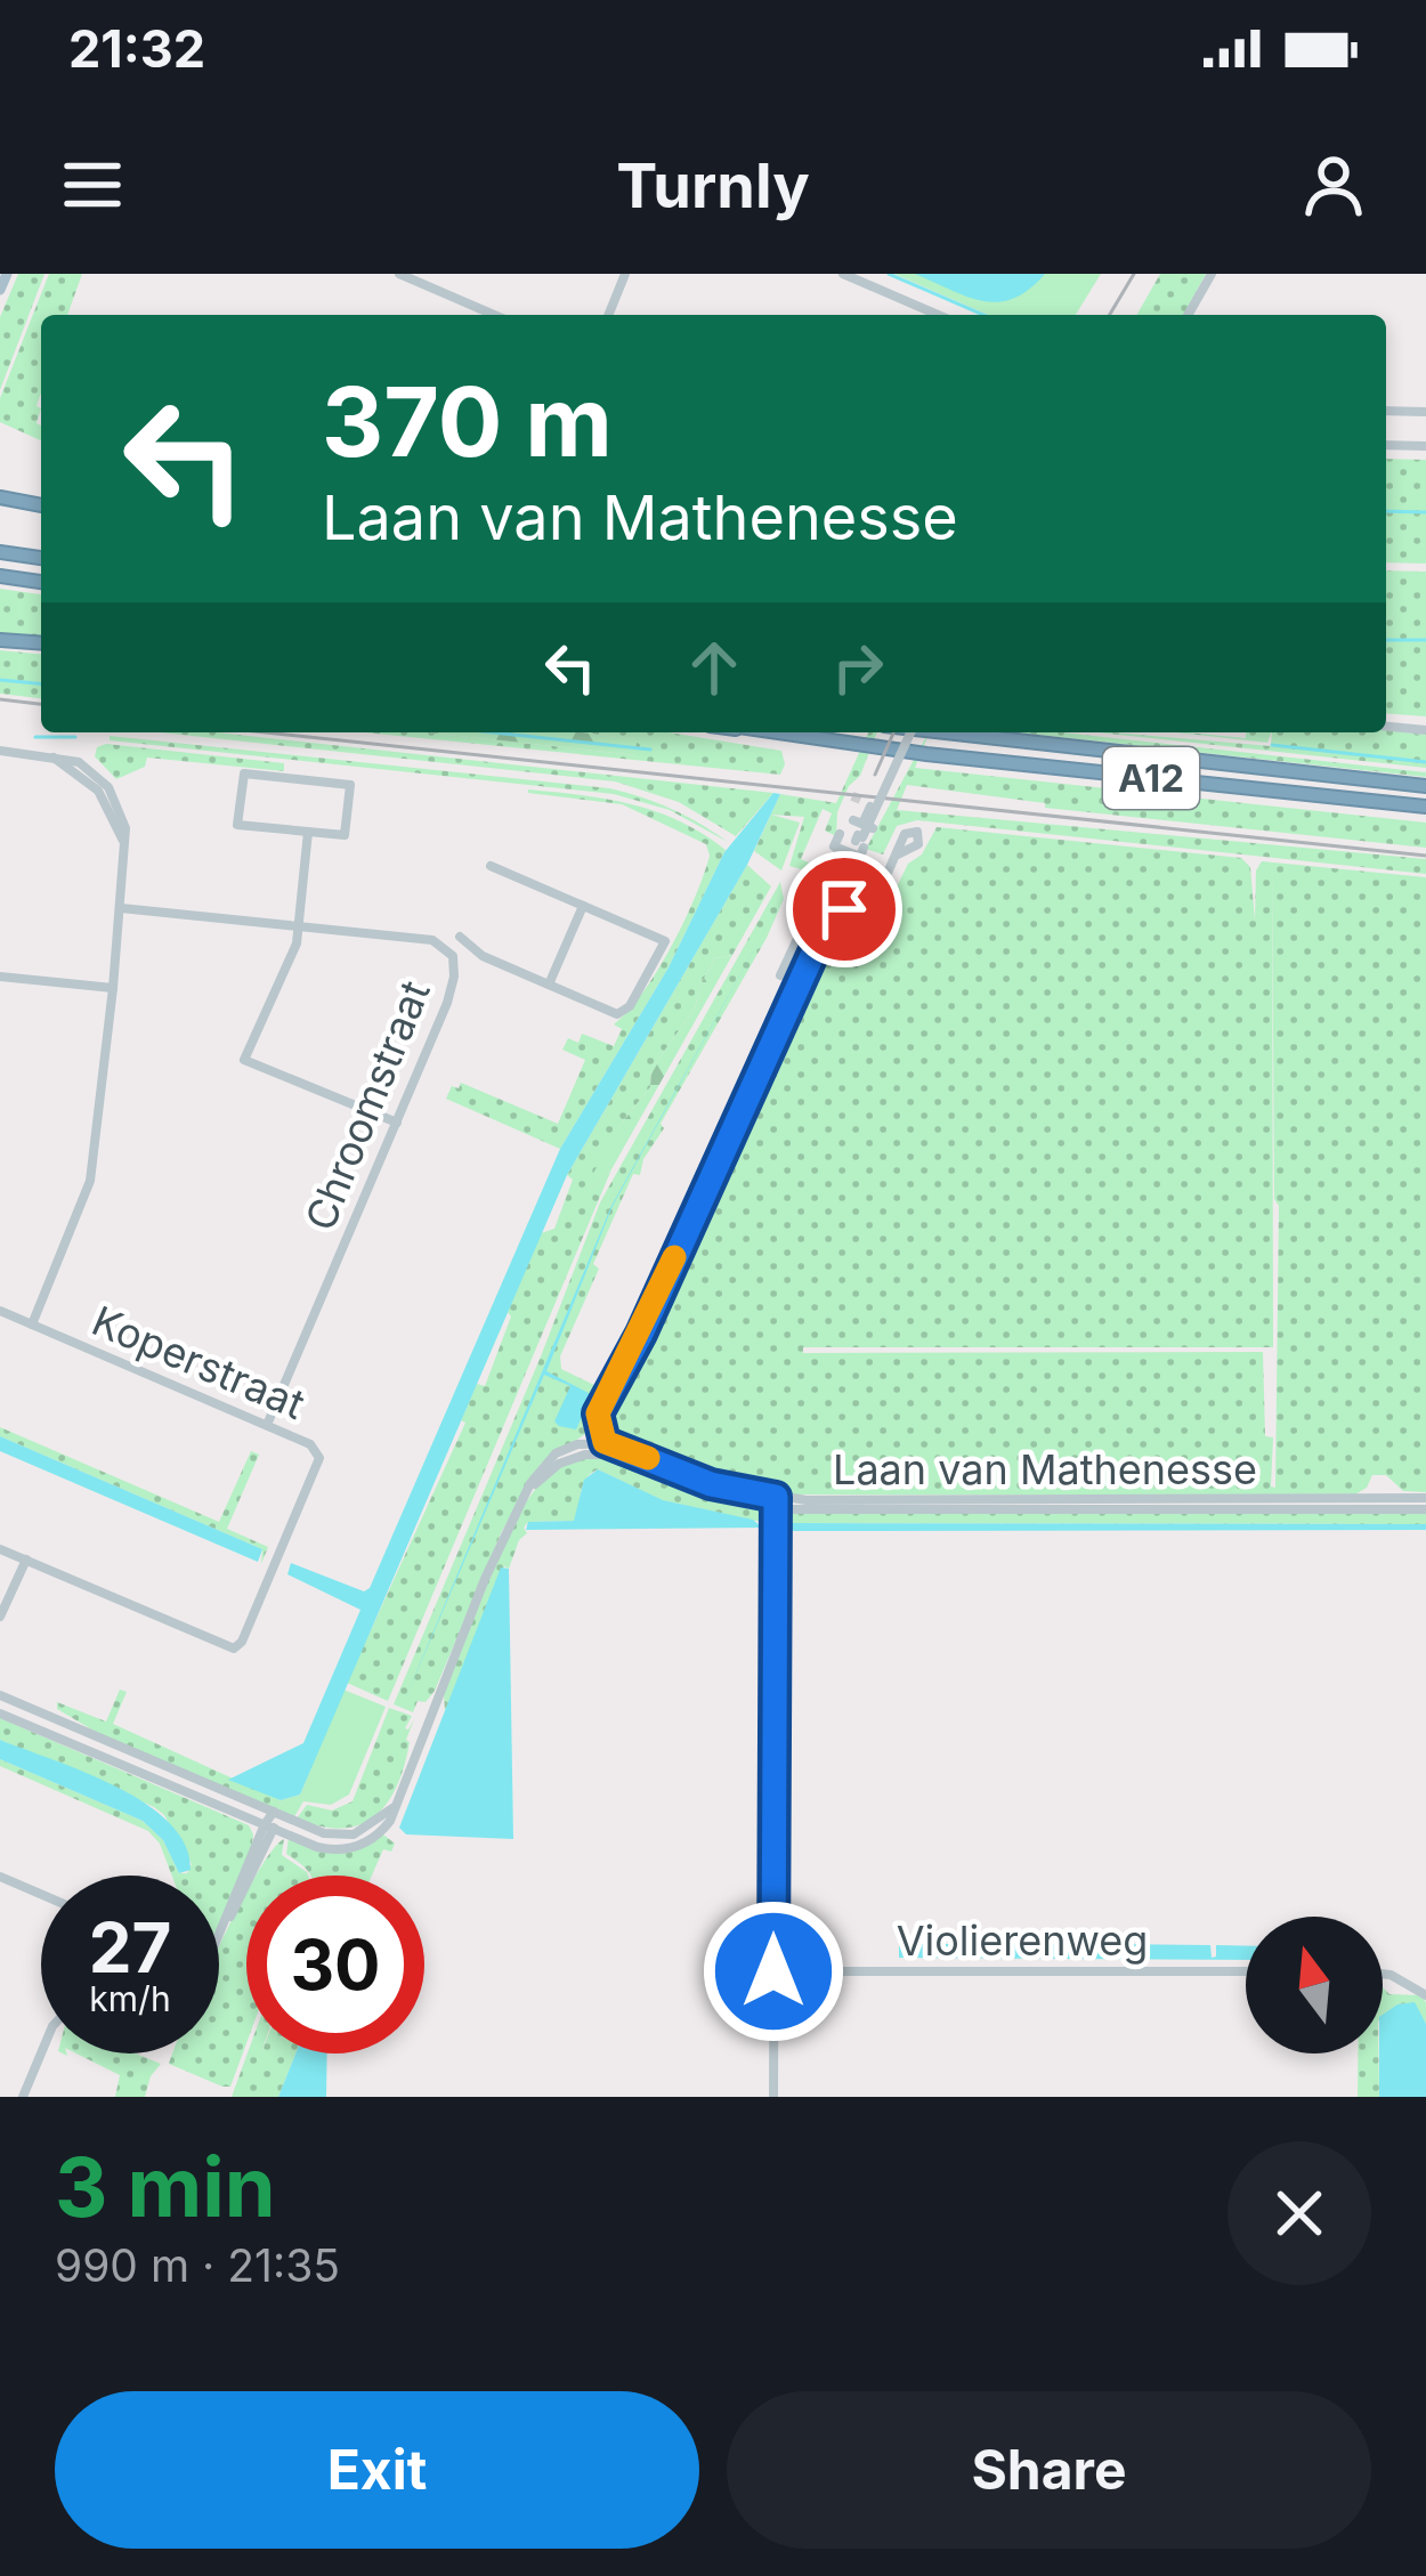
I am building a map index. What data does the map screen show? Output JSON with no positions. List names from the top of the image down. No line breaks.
{"streets":{"highway":["A12"],"street":["Chroomstraat","Koperstraat","Laan van Mathenesse","Violierenweg"]},"crossings":[["Chroomstraat","Koperstraat"]],"north":"top","page":{"status":"21:32","header":"Turnly","turn":["370 m","Laan van Mathenesse"],"speed":"27 km/h","limit":"30","heading":["3 min","990 m · 21:35"],"buttons":["Exit","Share"]}}
